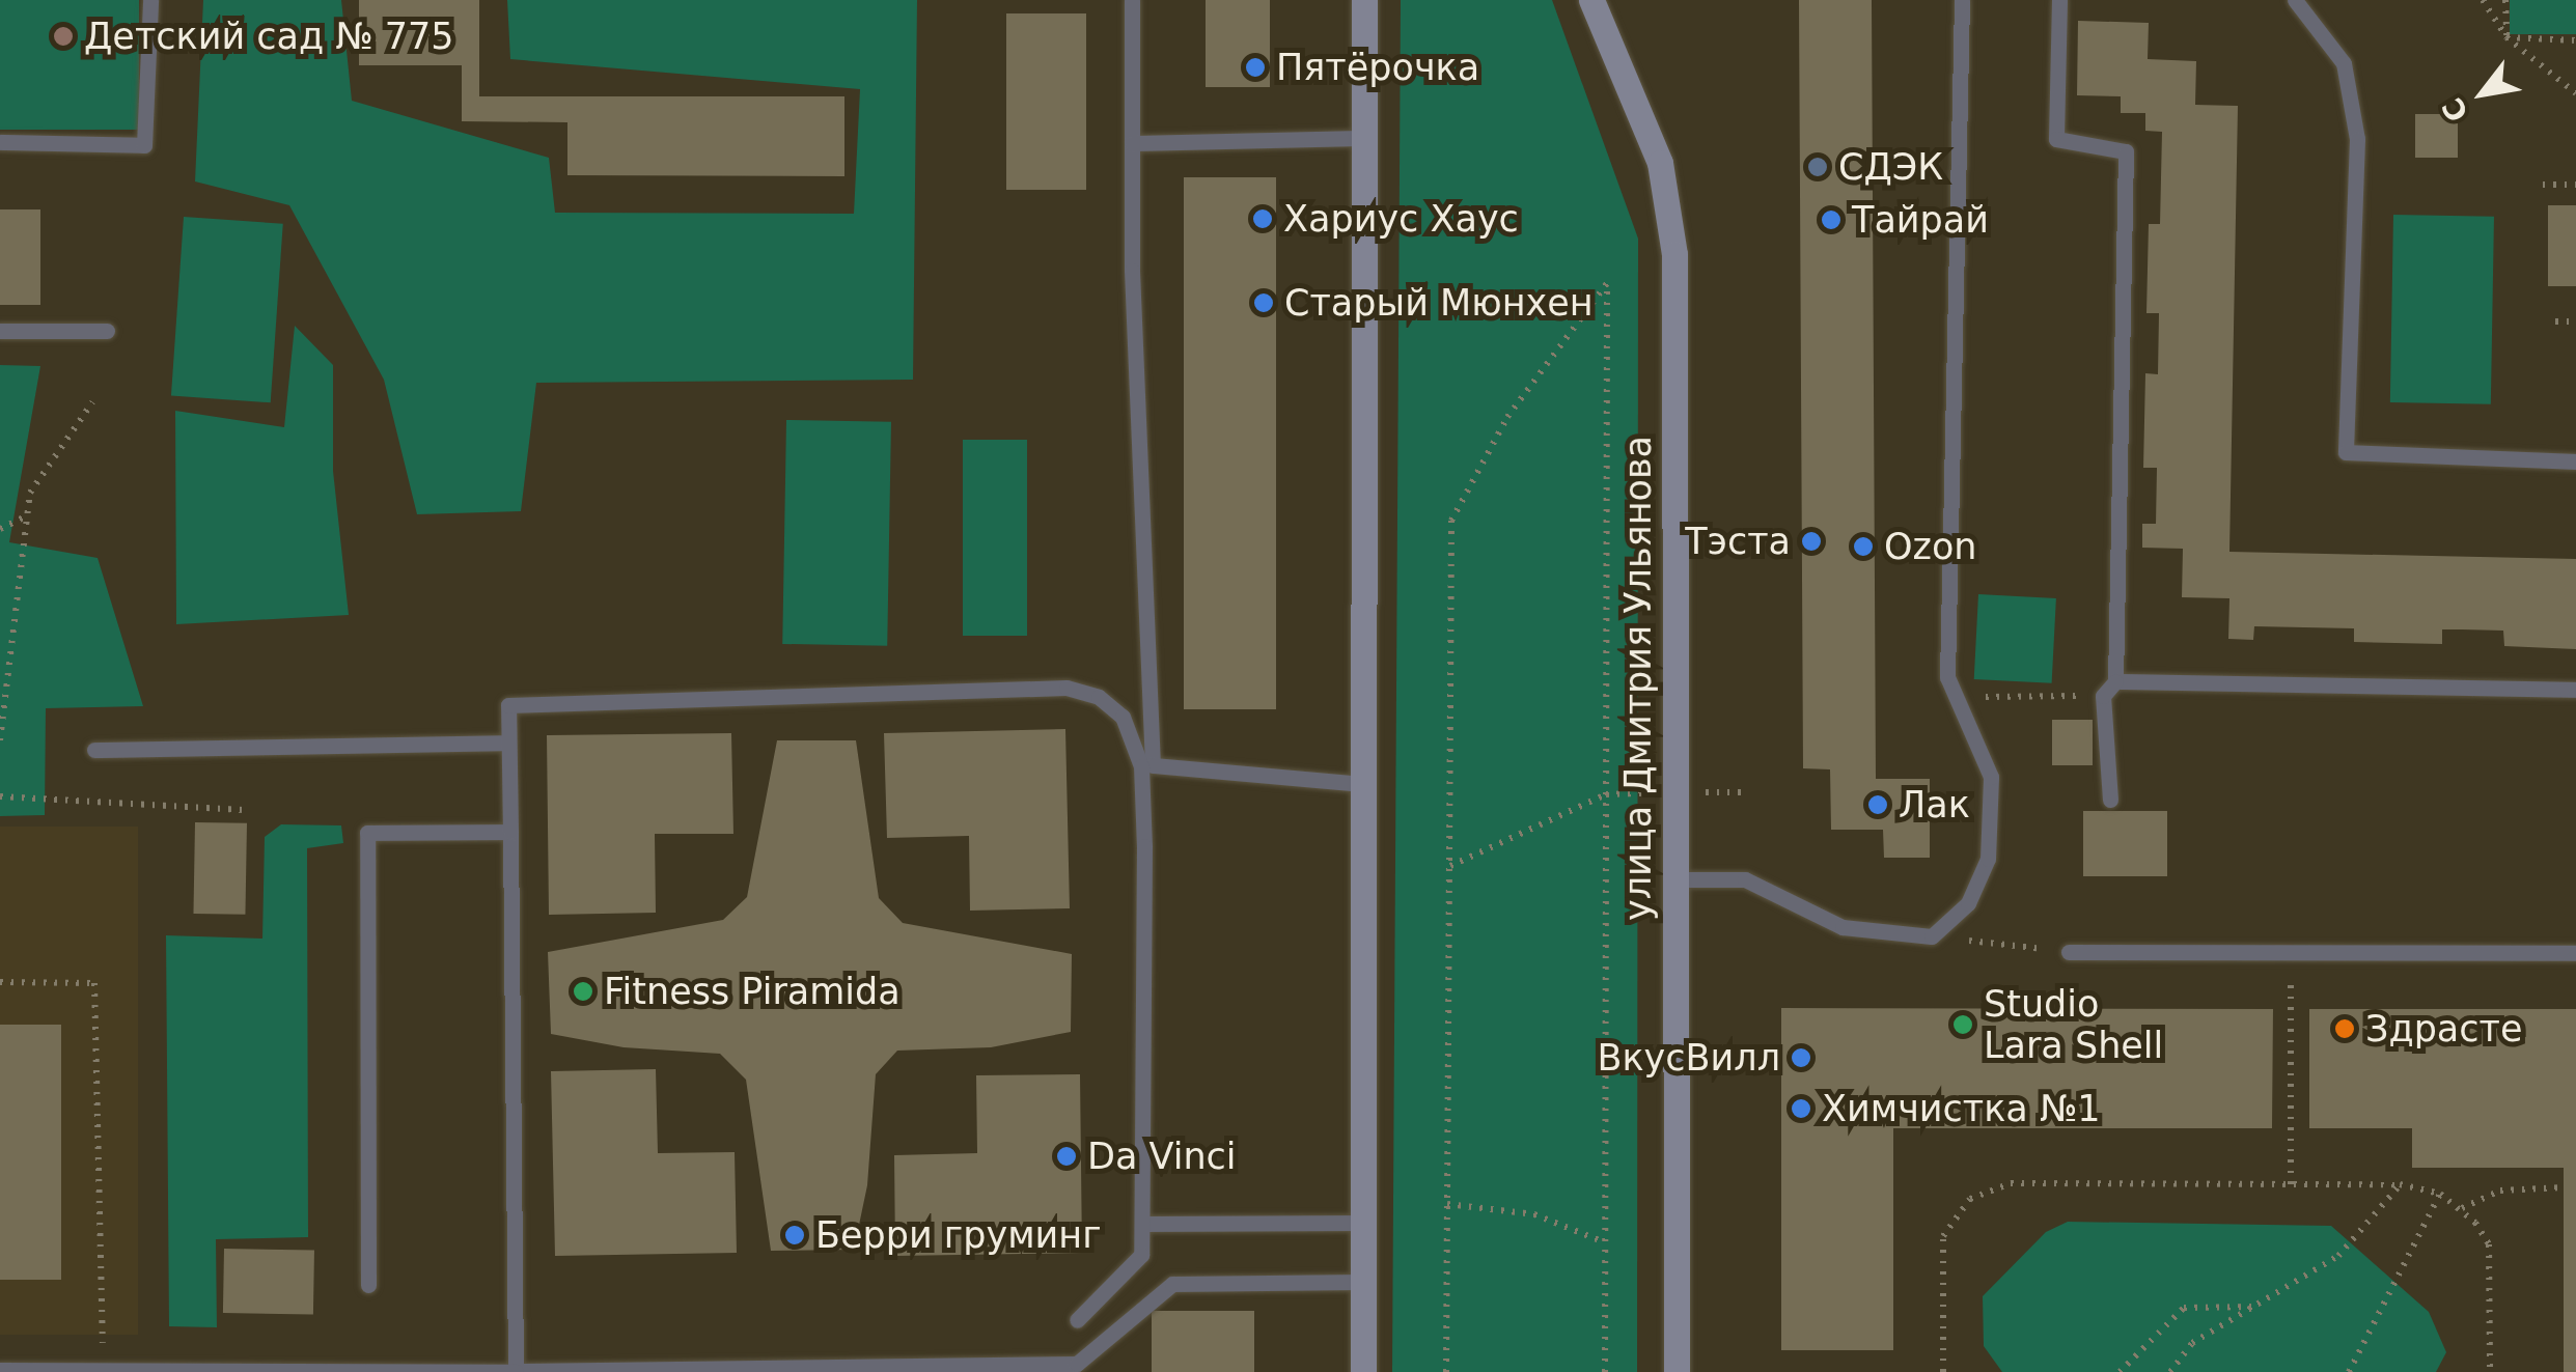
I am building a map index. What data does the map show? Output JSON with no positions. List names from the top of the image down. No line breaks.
{"streets":{"main road":["улица Дмитрия Ульянова"]},"places":["Детский сад № 775","Пятёрочка","СДЭК","Хариус Хаус","Тайрай","Старый Мюнхен","Тэста","Ozon","Лак","Fitness Piramida","Studio Lara Shell","Здрасте","ВкусВилл","Химчистка №1","Da Vinci","Берри груминг"],"north":"bottom left"}
